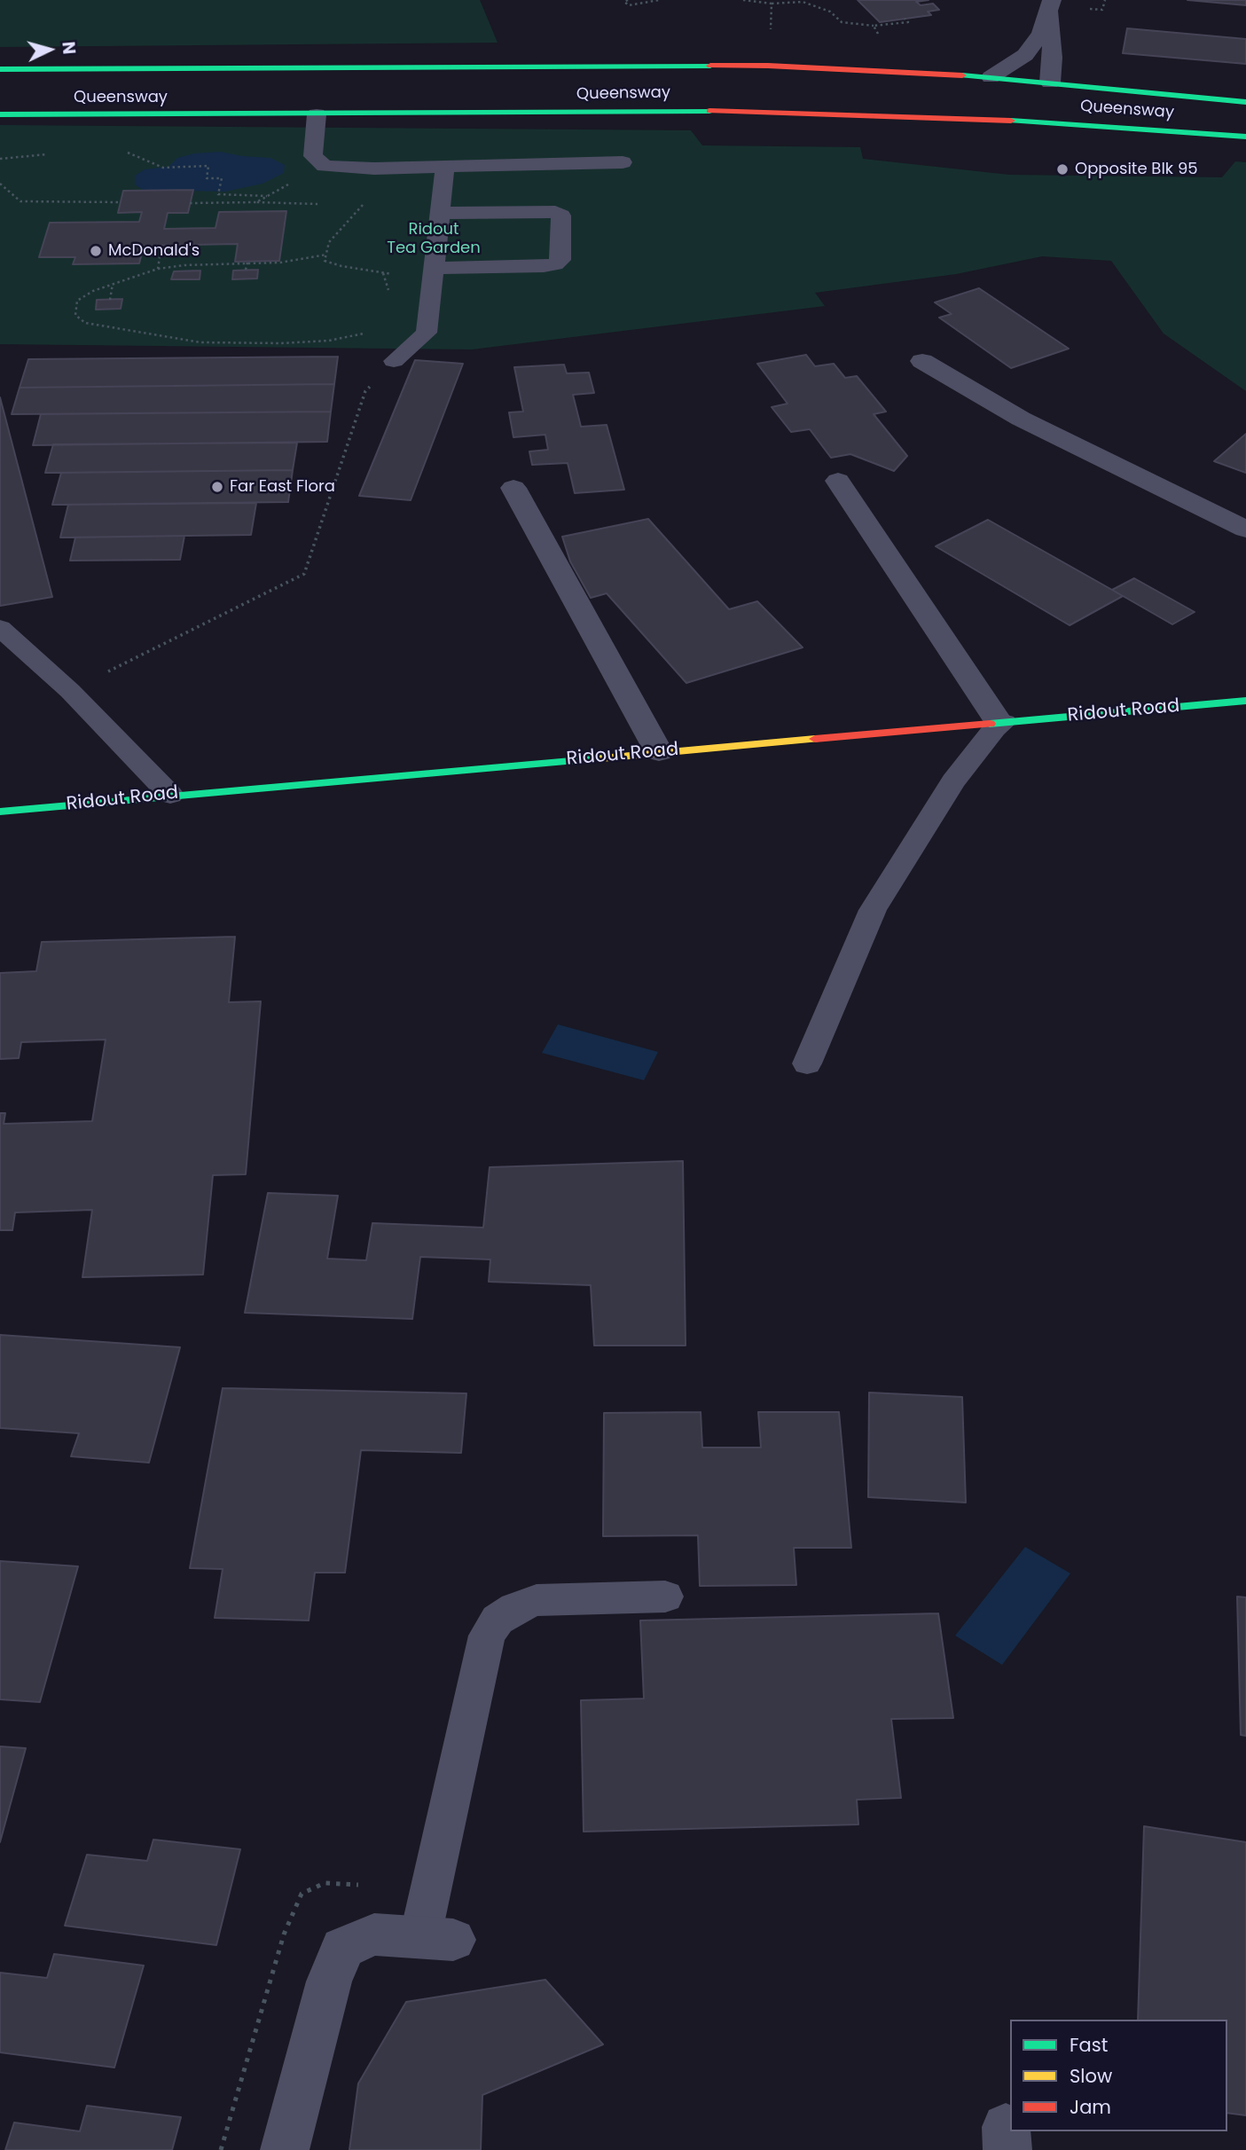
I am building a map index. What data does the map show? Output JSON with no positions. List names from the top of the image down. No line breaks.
{"streets":{"main road":["Queensway","Ridout Road"]},"parks":["Ridout Tea Garden"],"places":["Opposite Blk 95","McDonald's","Far East Flora"],"legend":["Fast","Slow","Jam"],"north":"right"}
